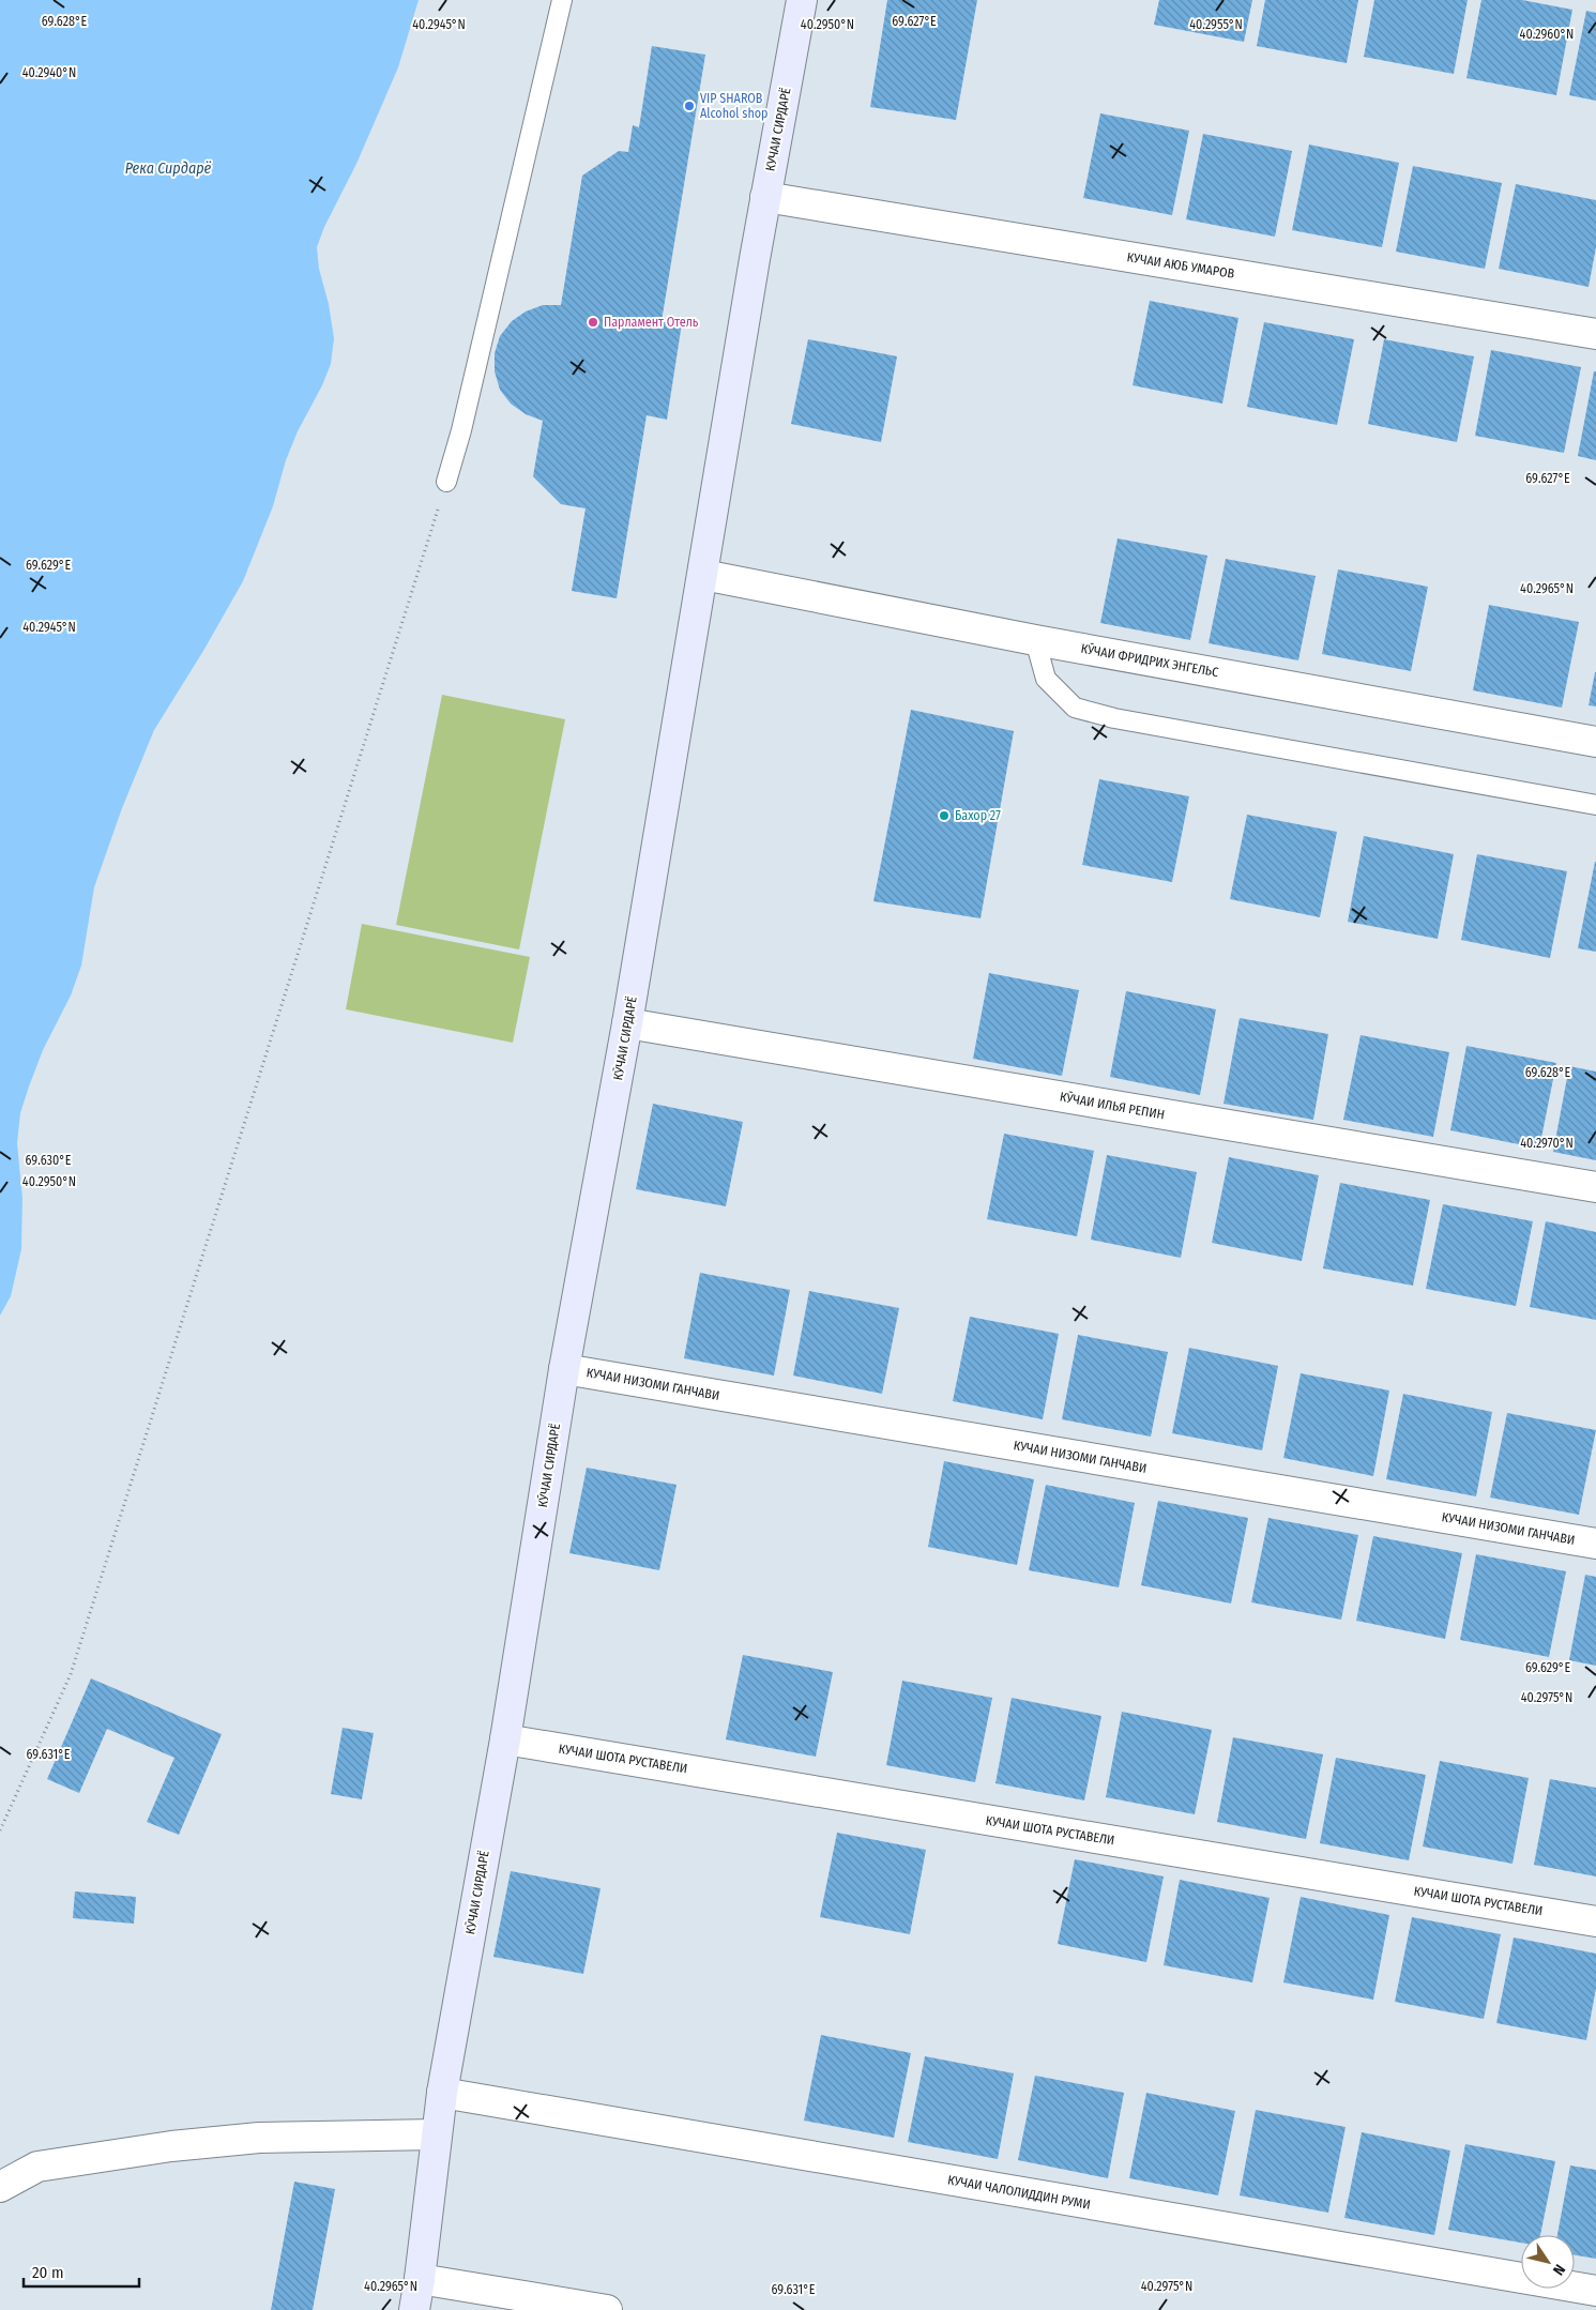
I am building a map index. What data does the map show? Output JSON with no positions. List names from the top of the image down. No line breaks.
{"streets":{"main road":["КУЧАИ СИРДАРЁ","КӮЧАИ СИРДАРЁ"],"street":["КУЧАИ АЮБ УМАРОВ","КӮЧАИ ФРИДРИХ ЭНГЕЛЬС","КӮЧАИ ИЛЬЯ РЕПИН","КУЧАИ НИЗОМИ ГАНЧАВИ","КУЧАИ ШОТА РУСТАВЕЛИ","КУЧАИ ЧАЛОЛИДДИН РУМИ"]},"crossings":[["КУЧАИ СИРДАРЁ","КУЧАИ АЮБ УМАРОВ"],["КУЧАИ СИРДАРЁ","КӮЧАИ ФРИДРИХ ЭНГЕЛЬС"],["КУЧАИ СИРДАРЁ","КӮЧАИ СИРДАРЁ"],["КӮЧАИ ФРИДРИХ ЭНГЕЛЬС","КӮЧАИ СИРДАРЁ"],["КӮЧАИ СИРДАРЁ","КӮЧАИ ИЛЬЯ РЕПИН"],["КӮЧАИ СИРДАРЁ","КУЧАИ НИЗОМИ ГАНЧАВИ"],["КӮЧАИ СИРДАРЁ","КУЧАИ ШОТА РУСТАВЕЛИ"],["КӮЧАИ СИРДАРЁ","КУЧАИ ЧАЛОЛИДДИН РУМИ"]],"water":["Река Сирдарё"],"places":["VIP SHAROB Alcohol shop","Парламент Отель","Бахор 27"],"scale_bar":"20 m","north":"bottom right","coordinates":["69.627°E","69.628°E","40.2945°N","40.2950°N","40.2955°N","40.2960°N","40.2940°N","69.629°E","40.2965°N","40.2970°N","69.630°E","40.2975°N","69.631°E"]}
